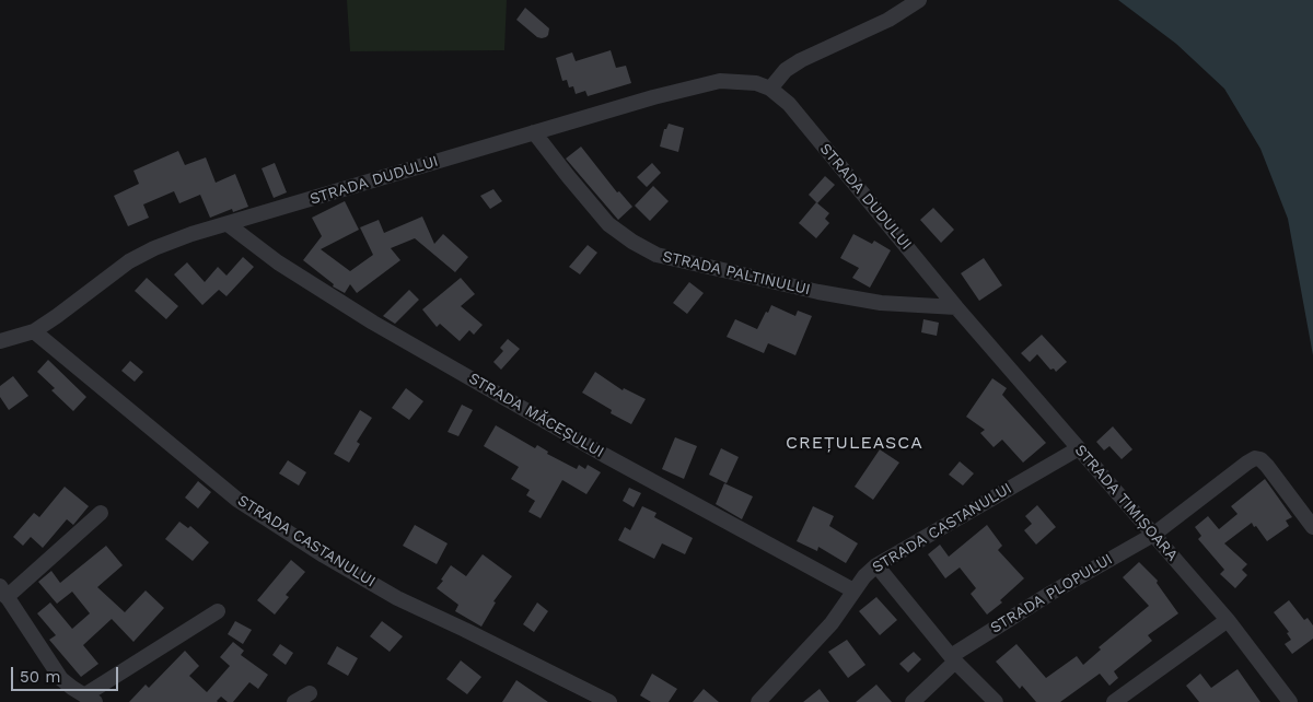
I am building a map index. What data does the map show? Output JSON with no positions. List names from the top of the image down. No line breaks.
{"streets":{"street":["STRADA DUDULUI","STRADA PALTINULUI","STRADA MĂCEȘULUI","STRADA TIMIȘOARA","STRADA CASTANULUI","STRADA PLOPULUI"]},"crossings":[["STRADA DUDULUI","STRADA PALTINULUI"],["STRADA DUDULUI","STRADA MĂCEȘULUI"],["STRADA DUDULUI","STRADA TIMIȘOARA"],["STRADA DUDULUI","STRADA CASTANULUI"],["STRADA PALTINULUI","STRADA TIMIȘOARA"],["STRADA MĂCEȘULUI","STRADA CASTANULUI"],["STRADA TIMIȘOARA","STRADA CASTANULUI"],["STRADA TIMIȘOARA","STRADA PLOPULUI"]],"districts":["CREȚULEASCA"],"scale_bar":"50 m"}
